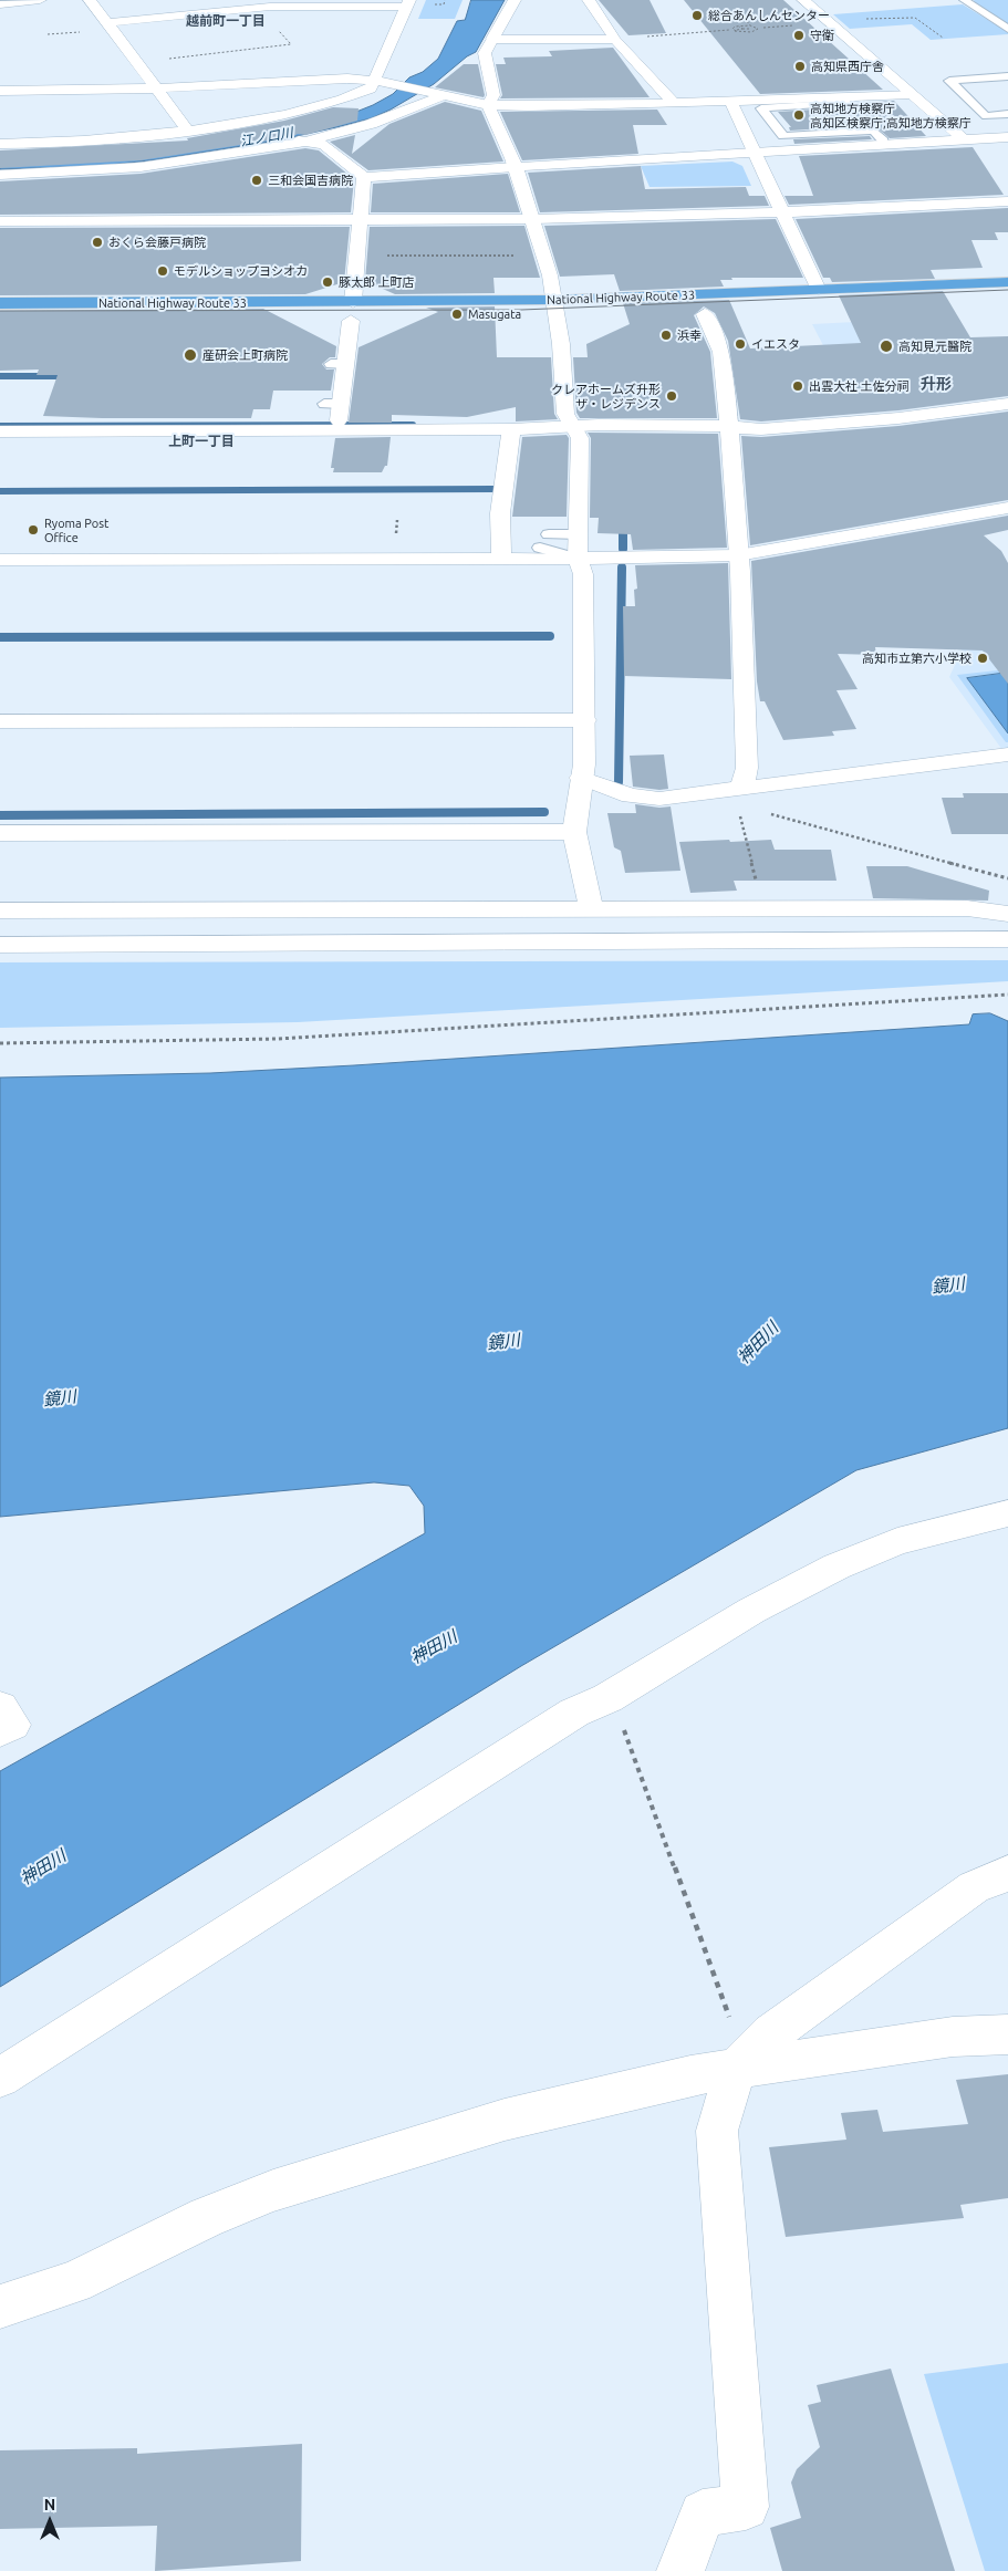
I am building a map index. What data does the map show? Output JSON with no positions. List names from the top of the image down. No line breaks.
{"streets":{"highway":["National Highway Route 33"]},"districts":["越前町一丁目","升形","上町一丁目"],"water":["江ノ口川","鏡川","神田川"],"places":["総合あんしんセンター","守衛","高知県西庁舎","高知地方検察庁 高知区検察庁;高知地方検察庁","三和会国吉病院","おくら会藤戸病院","モデルショップヨシオカ","豚太郎 上町店","Masugata","浜幸","イエスタ","高知見元醫院","産研会上町病院","出雲大社 土佐分祠","クレアホームズ升形 ザ・レジデンス","Ryoma Post Office","高知市立第六小学校"],"north":"top"}
